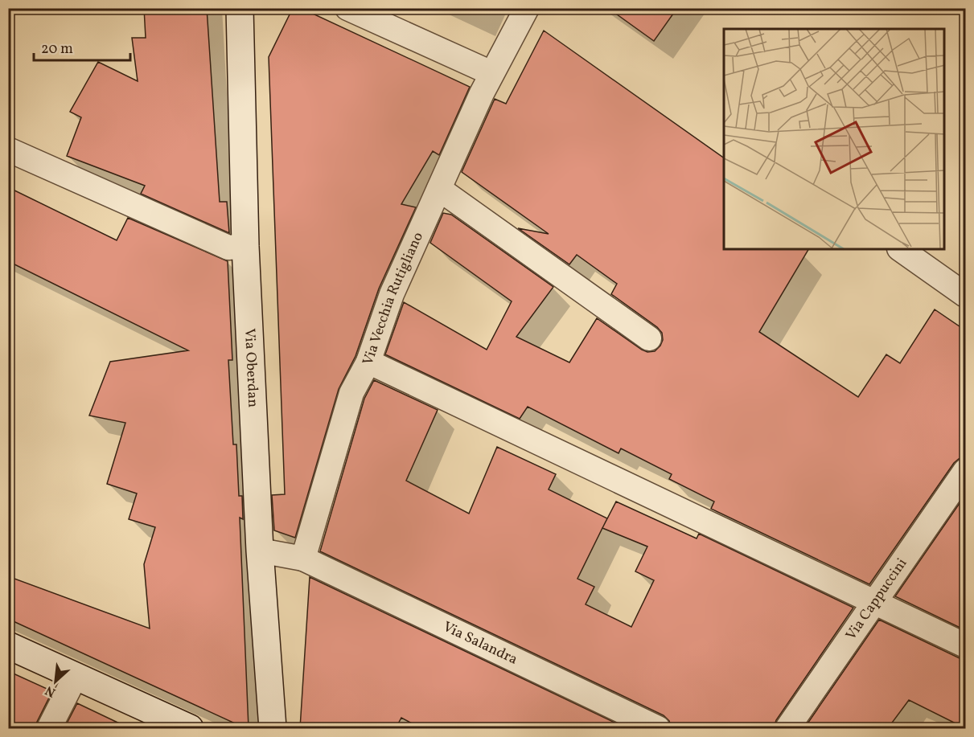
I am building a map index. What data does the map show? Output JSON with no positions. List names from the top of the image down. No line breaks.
{"streets":{"street":["Via Vecchia Rutigliano","Via Oberdan","Via Cappuccini","Via Salandra"]},"crossings":[["Via Vecchia Rutigliano","Via Salandra"]],"scale_bar":"20 m","north":"bottom left"}
